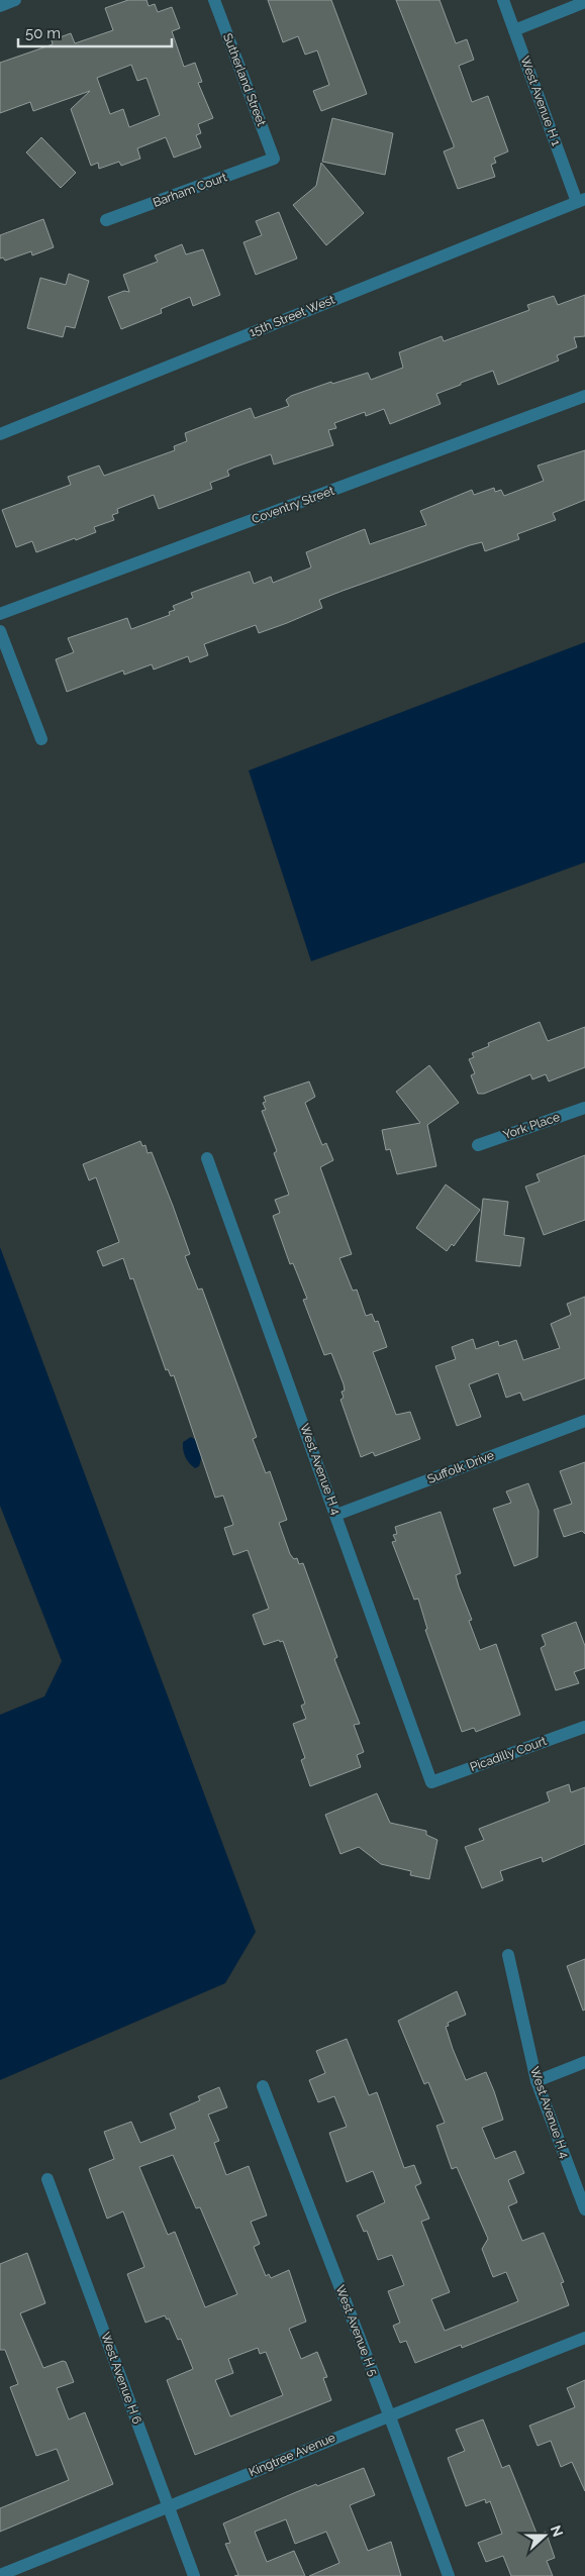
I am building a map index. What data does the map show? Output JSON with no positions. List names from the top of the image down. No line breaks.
{"streets":{"street":["Sutherland Street","West Avenue H 1","Barham Court","15th Street West","Coventry Street","York Place","Suffolk Drive","West Avenue H 4","Picadilly Court","West Avenue H 5","West Avenue H 6","Kingtree Avenue"]},"crossings":[["Sutherland Street","Barham Court"],["West Avenue H 1","15th Street West"],["Suffolk Drive","West Avenue H 4"],["West Avenue H 4","Picadilly Court"],["West Avenue H 5","Kingtree Avenue"],["West Avenue H 6","Kingtree Avenue"]],"scale_bar":"50 m","north":"right"}
